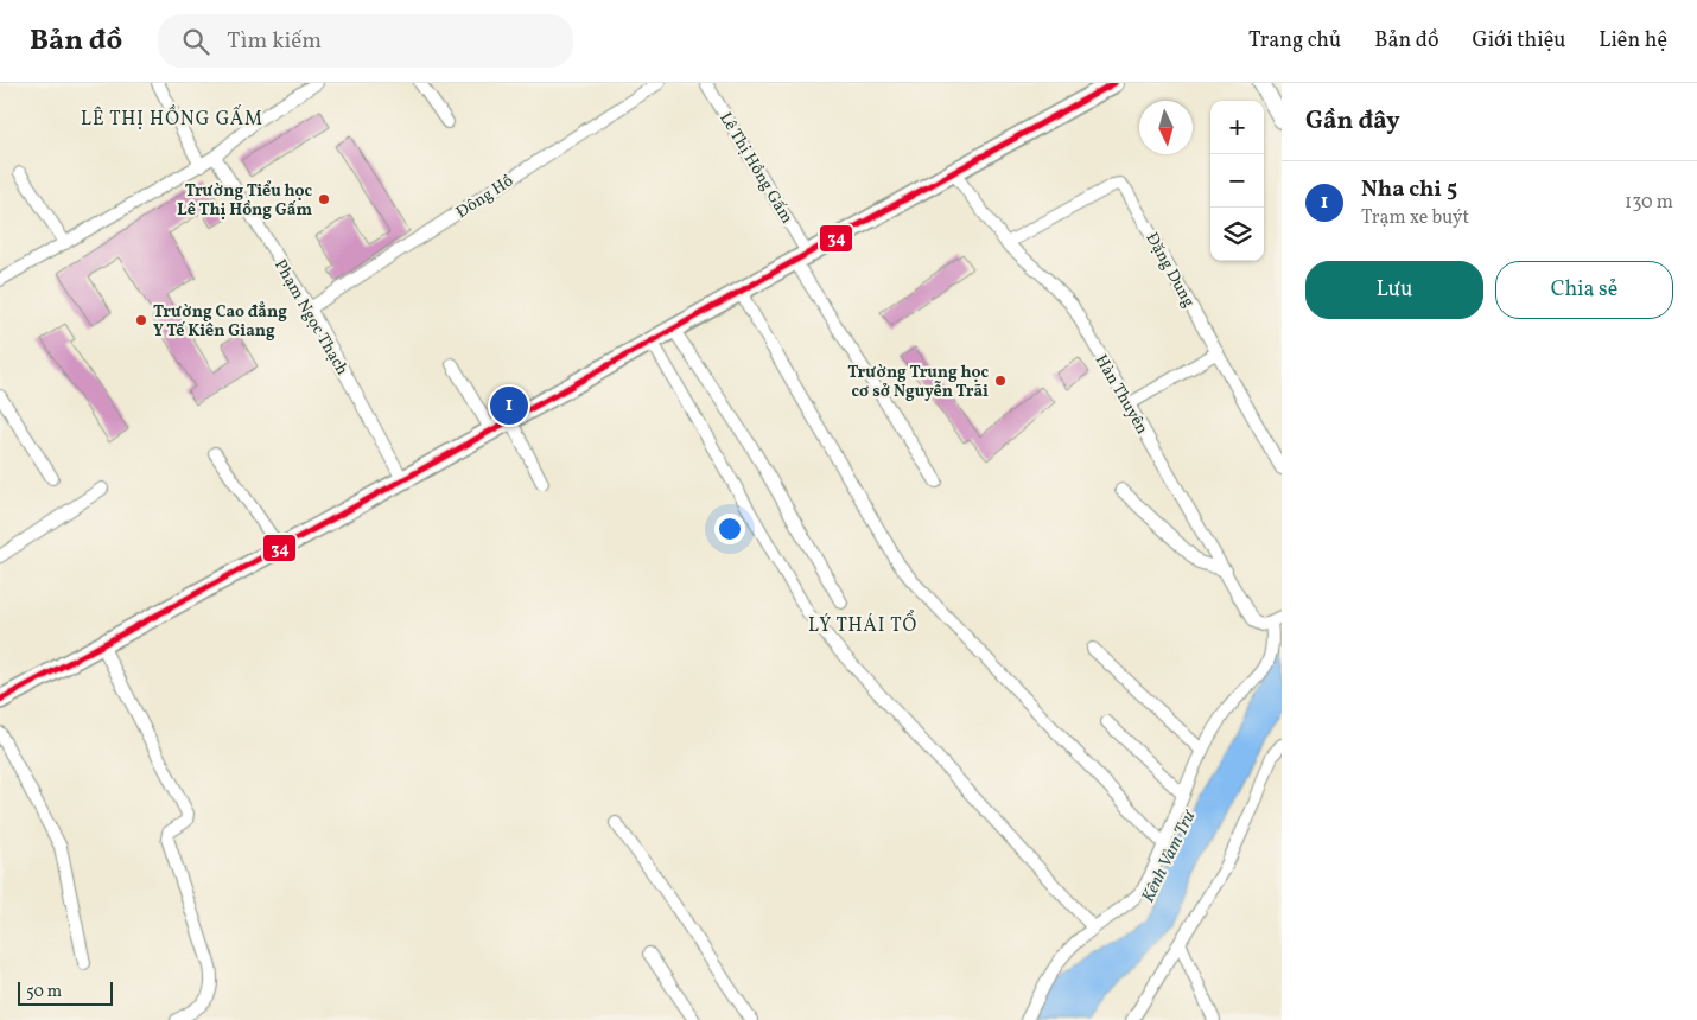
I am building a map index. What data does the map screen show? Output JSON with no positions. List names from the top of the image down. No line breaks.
{"streets":{"street":["Lê Thị Hồng Gấm","Đông Hồ","Đặng Dung","Phạm Ngọc Thạch","Hàn Thuyên"]},"crossings":[["Đông Hồ","Phạm Ngọc Thạch"],["Đặng Dung","Hàn Thuyên"]],"districts":["LÊ THỊ HỒNG GẤM","LÝ THÁI TỔ"],"water":["Kênh Vàm Trư"],"places":["Trường Tiểu học Lê Thị Hồng Gấm","Trường Cao đẳng Y Tế Kiên Giang","Trường Trung học cơ sở Nguyễn Trãi"],"lines":["transit line 34"],"scale_bar":"50 m","north":"bottom","page":{"header":"Bản đồ","search":"Tìm kiếm","nav":["Trang chủ","Bản đồ","Giới thiệu","Liên hệ"],"heading":"Gần đây","map_buttons":["+","−"],"list":[{"mark":"1","name":"Nha chi 5","note":"Trạm xe buýt","value":"130 m"}],"buttons":["Lưu","Chia sẻ"],"pins":"1","scale":"50 m"}}
